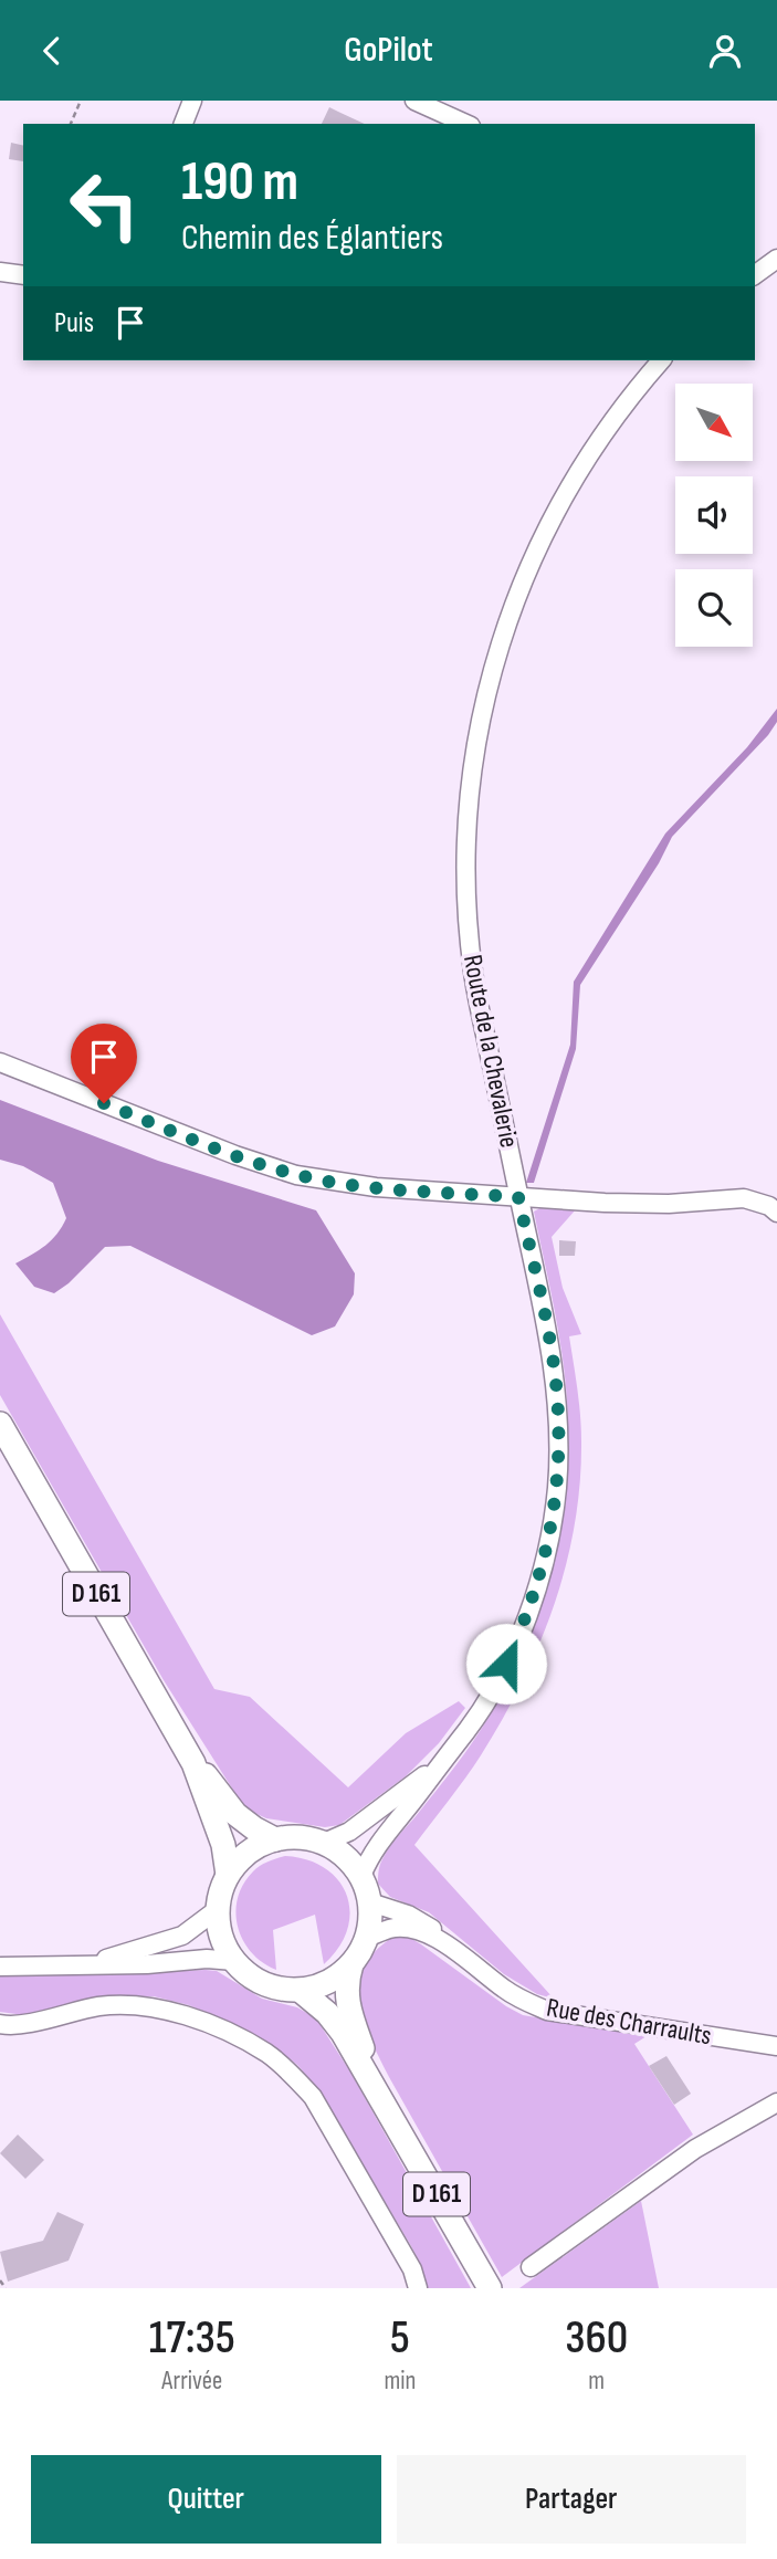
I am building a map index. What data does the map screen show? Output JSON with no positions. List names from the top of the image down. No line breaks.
{"streets":{"main road":["D 161"],"street":["Route de la Chevalerie","Rue des Charraults"]},"crossings":[["Route de la Chevalerie","D 161"],["Route de la Chevalerie","Rue des Charraults"],["D 161","Rue des Charraults"]],"north":"bottom right","page":{"header":"GoPilot","turn":["190 m","Chemin des Églantiers"],"then":"Puis","eta":["17:35","Arrivée","5","min","360","m"],"buttons":["Quitter","Partager"]}}
